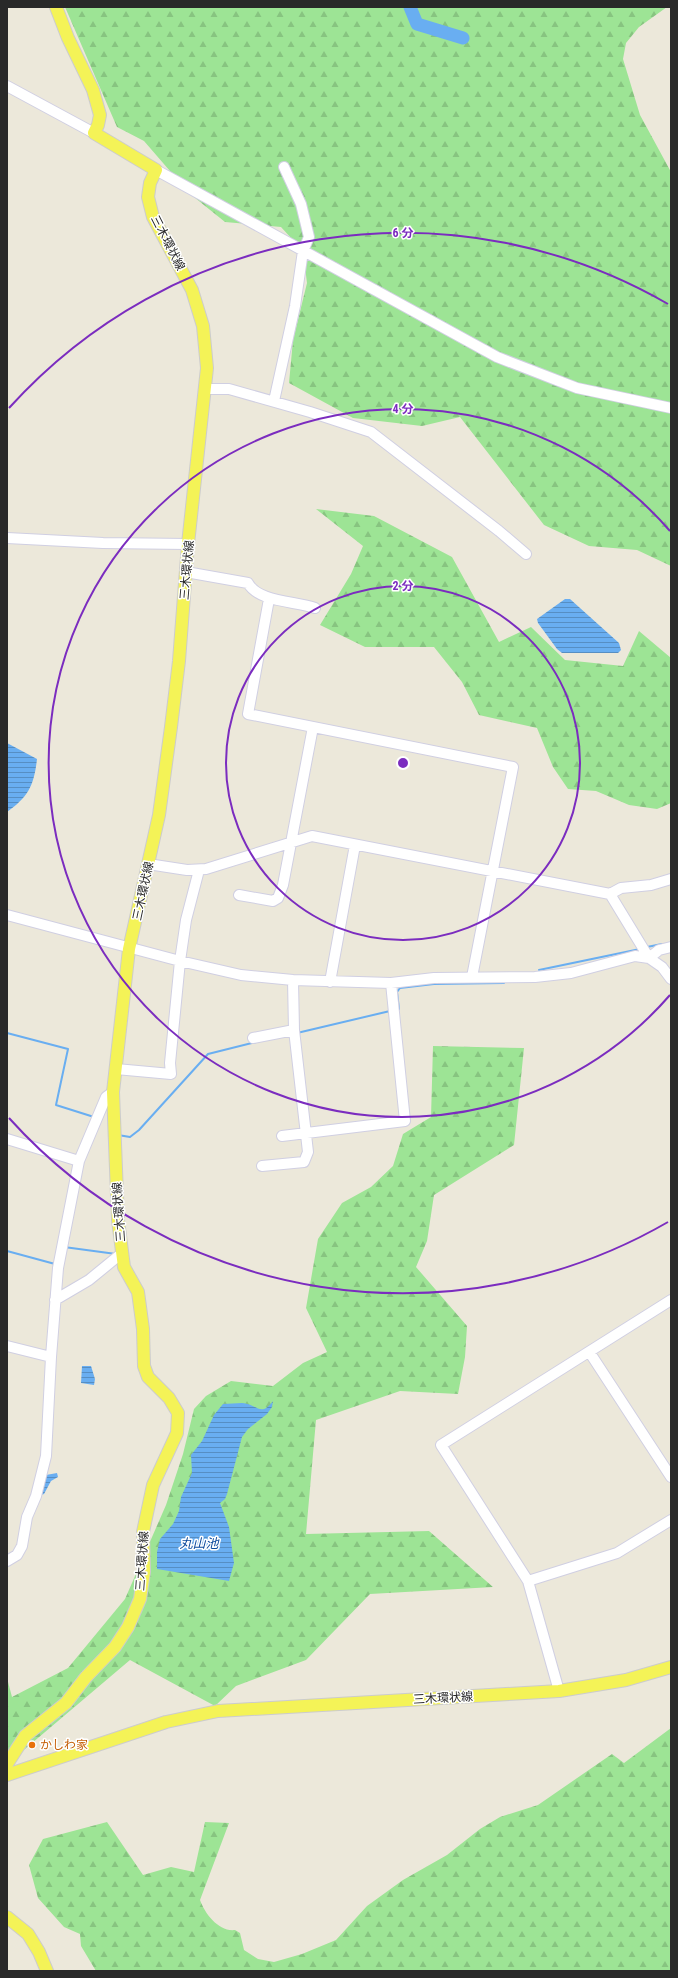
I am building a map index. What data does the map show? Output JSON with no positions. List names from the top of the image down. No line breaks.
{"streets":{"main road":["三木環状線"]},"water":["丸山池"],"places":["かしわ家"],"rings":["6 分","4 分","2 分"]}
